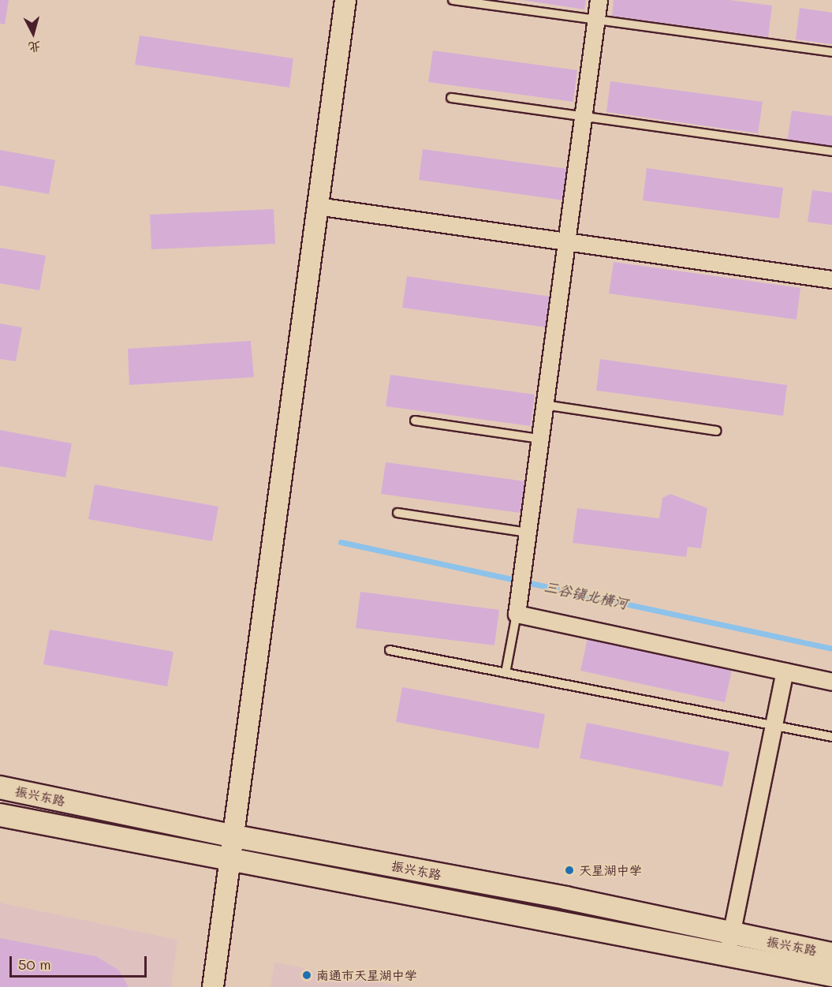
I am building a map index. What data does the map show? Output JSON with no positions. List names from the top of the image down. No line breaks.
{"streets":{"main road":["振兴东路"]},"water":["三谷镇北横河"],"places":["天星湖中学","南通市天星湖中学"],"scale_bar":"50 m","north":"bottom"}
